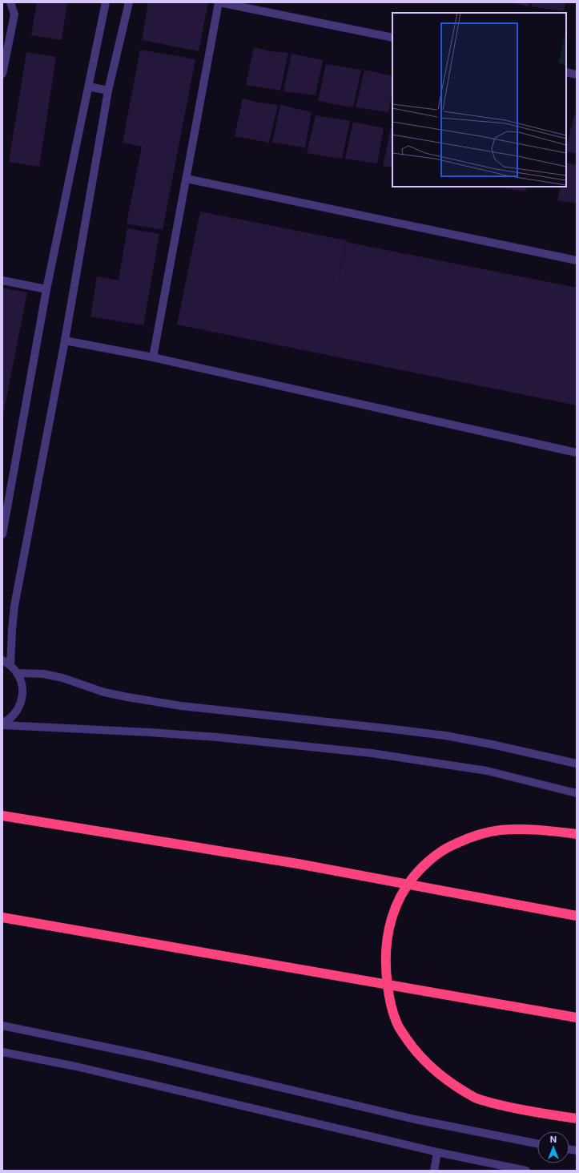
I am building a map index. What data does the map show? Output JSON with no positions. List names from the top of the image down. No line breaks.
{"north":"top"}
